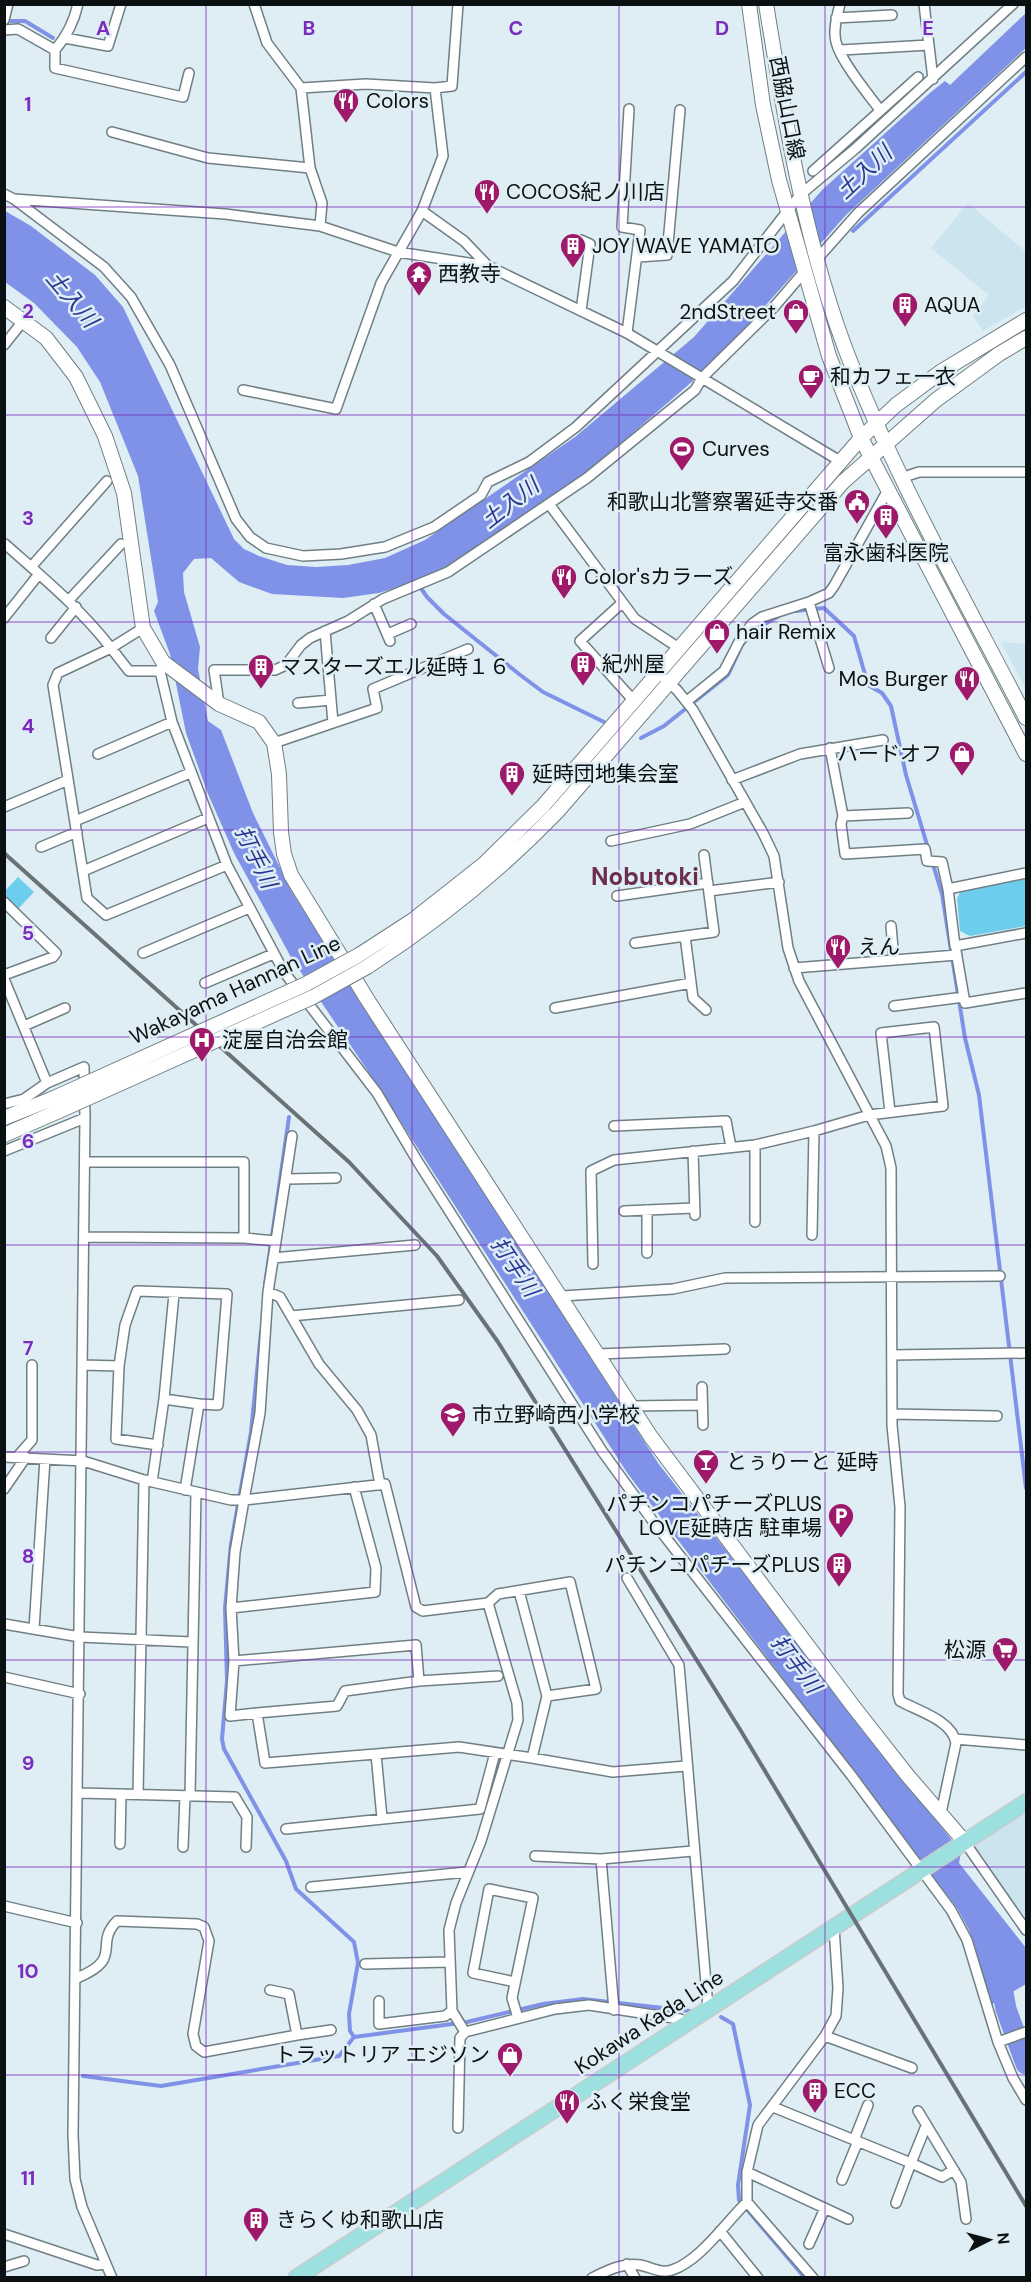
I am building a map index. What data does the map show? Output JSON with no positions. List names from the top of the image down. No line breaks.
{"streets":{"main road":["Kokawa Kada Line"],"street":["西脇山口線","Wakayama Hannan Line"]},"crossings":[["西脇山口線","Wakayama Hannan Line"]],"districts":["Nobutoki"],"water":["土入川","打手川"],"places":{"restaurant":["Colors","COCOS紀ノ川店","Color'sカラーズ","Mos Burger","えん","ふく栄食堂"],"building":["JOY WAVE YAMATO","AQUA","富永歯科医院","紀州屋","マスターズエル延時１６","延時団地集会室","パチンコパチーズPLUS","ECC","きらくゆ和歌山店"],"temple":["西教寺"],"shop":["2ndStreet","hair Remix","ハードオフ","トラットリア エジソン"],"cafe":["和カフェ一衣"],"sports":["Curves"],"public building":["和歌山北警察署延寺交番"],"hospital":["淀屋自治会館"],"school or university":["市立野崎西小学校"],"bar":["とぅりーと 延時"],"parking":["パチンコパチーズPLUS LOVE延時店 駐車場"],"supermarket":["松源"]},"north":"right","grid":{"columns":["A","B","C","D","E"],"rows":["1","2","3","4","5","6","7","8","9","10","11"]}}
